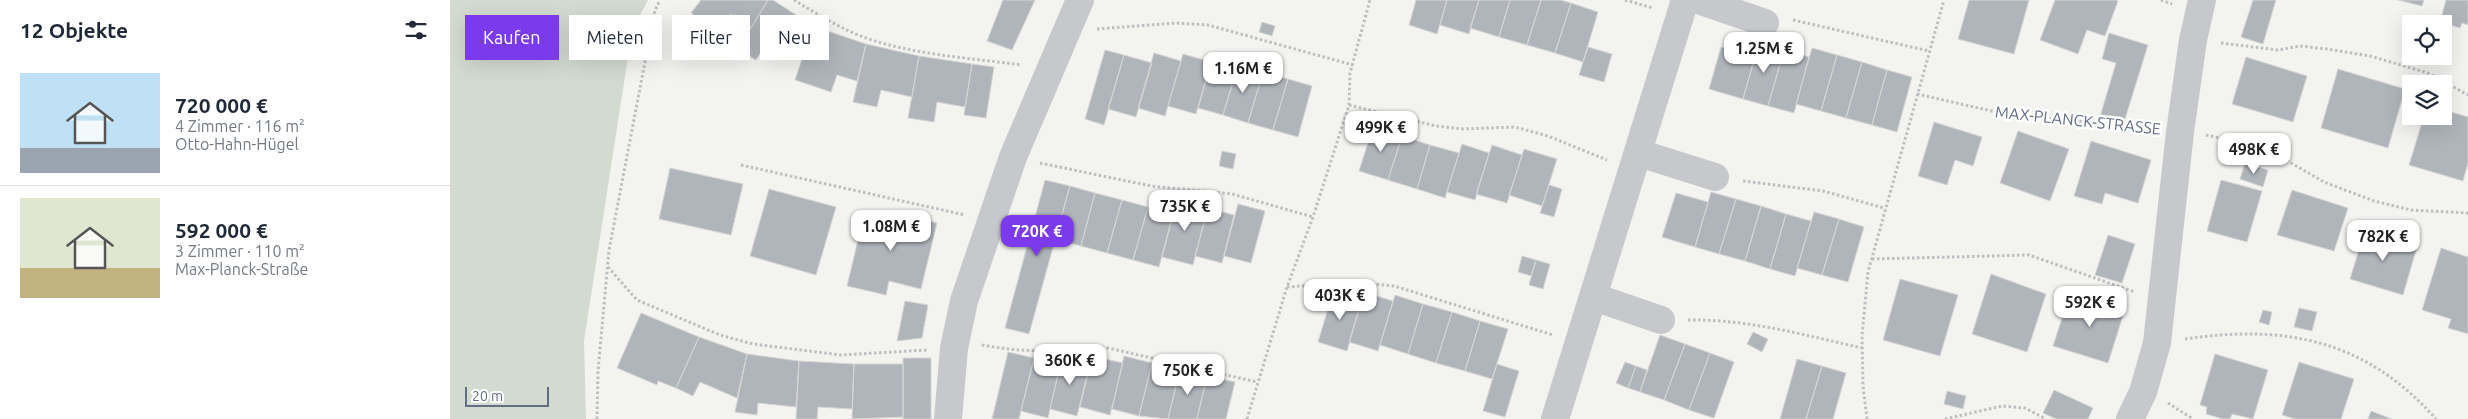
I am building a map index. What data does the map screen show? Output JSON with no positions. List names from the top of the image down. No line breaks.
{"streets":{"street":["MAX-PLANCK-STRASSE"]},"scale_bar":"20 m","page":{"heading":"12 Objekte","chip":["Kaufen","Mieten","Filter","Neu"],"price":["1.25M €","1.16M €","499K €","498K €","735K €","1.08M €","720K €","782K €","403K €","592K €","360K €","750K €"],"list":[{"name":"720 000 €","note":"4 Zimmer · 116 m² · Otto-Hahn-Hügel"},{"name":"592 000 €","note":"3 Zimmer · 110 m² · Max-Planck-Straße"}],"scale":"20 m"}}
